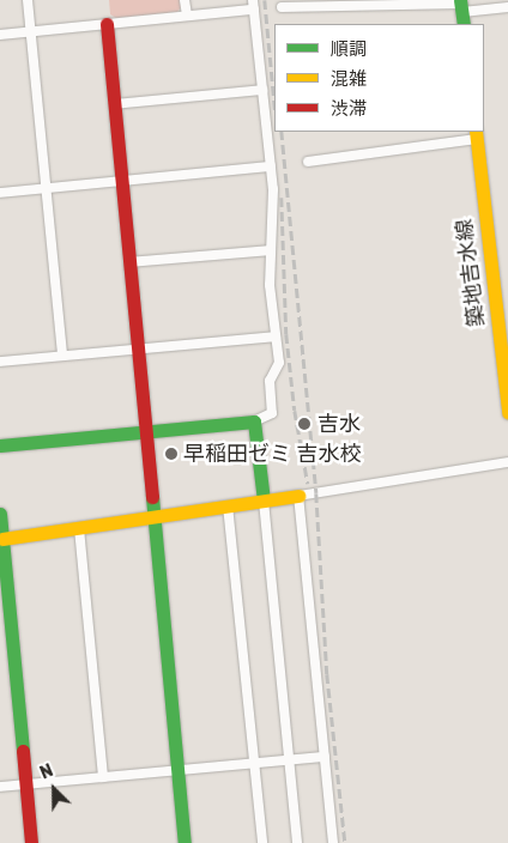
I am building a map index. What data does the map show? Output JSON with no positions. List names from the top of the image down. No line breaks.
{"streets":{"street":["築地吉水線"]},"places":["吉水","早稲田ゼミ 吉水校"],"legend":["順調","混雑","渋滞"],"north":"top left"}
